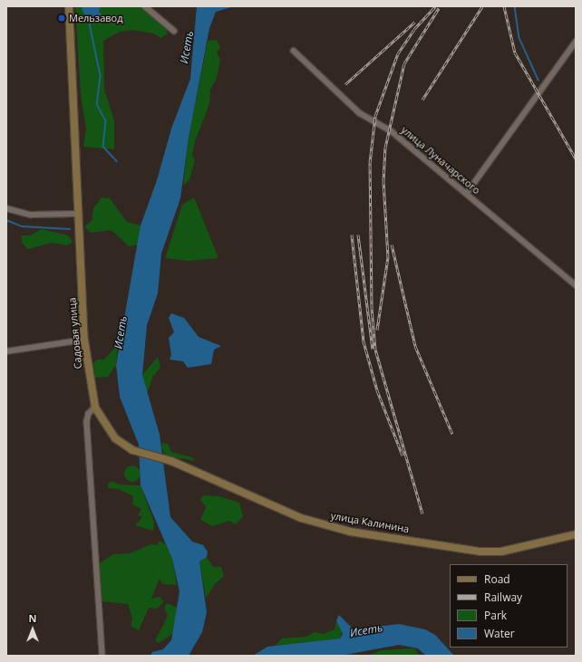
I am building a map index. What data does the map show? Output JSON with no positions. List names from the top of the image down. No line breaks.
{"streets":{"main road":["Садовая улица","улица Калинина"],"street":["улица Луначарского"]},"crossings":[["Садовая улица","улица Калинина"]],"water":["Исеть"],"places":["Мельзавод"],"legend":["Road","Railway","Park","Water"],"north":"top"}
